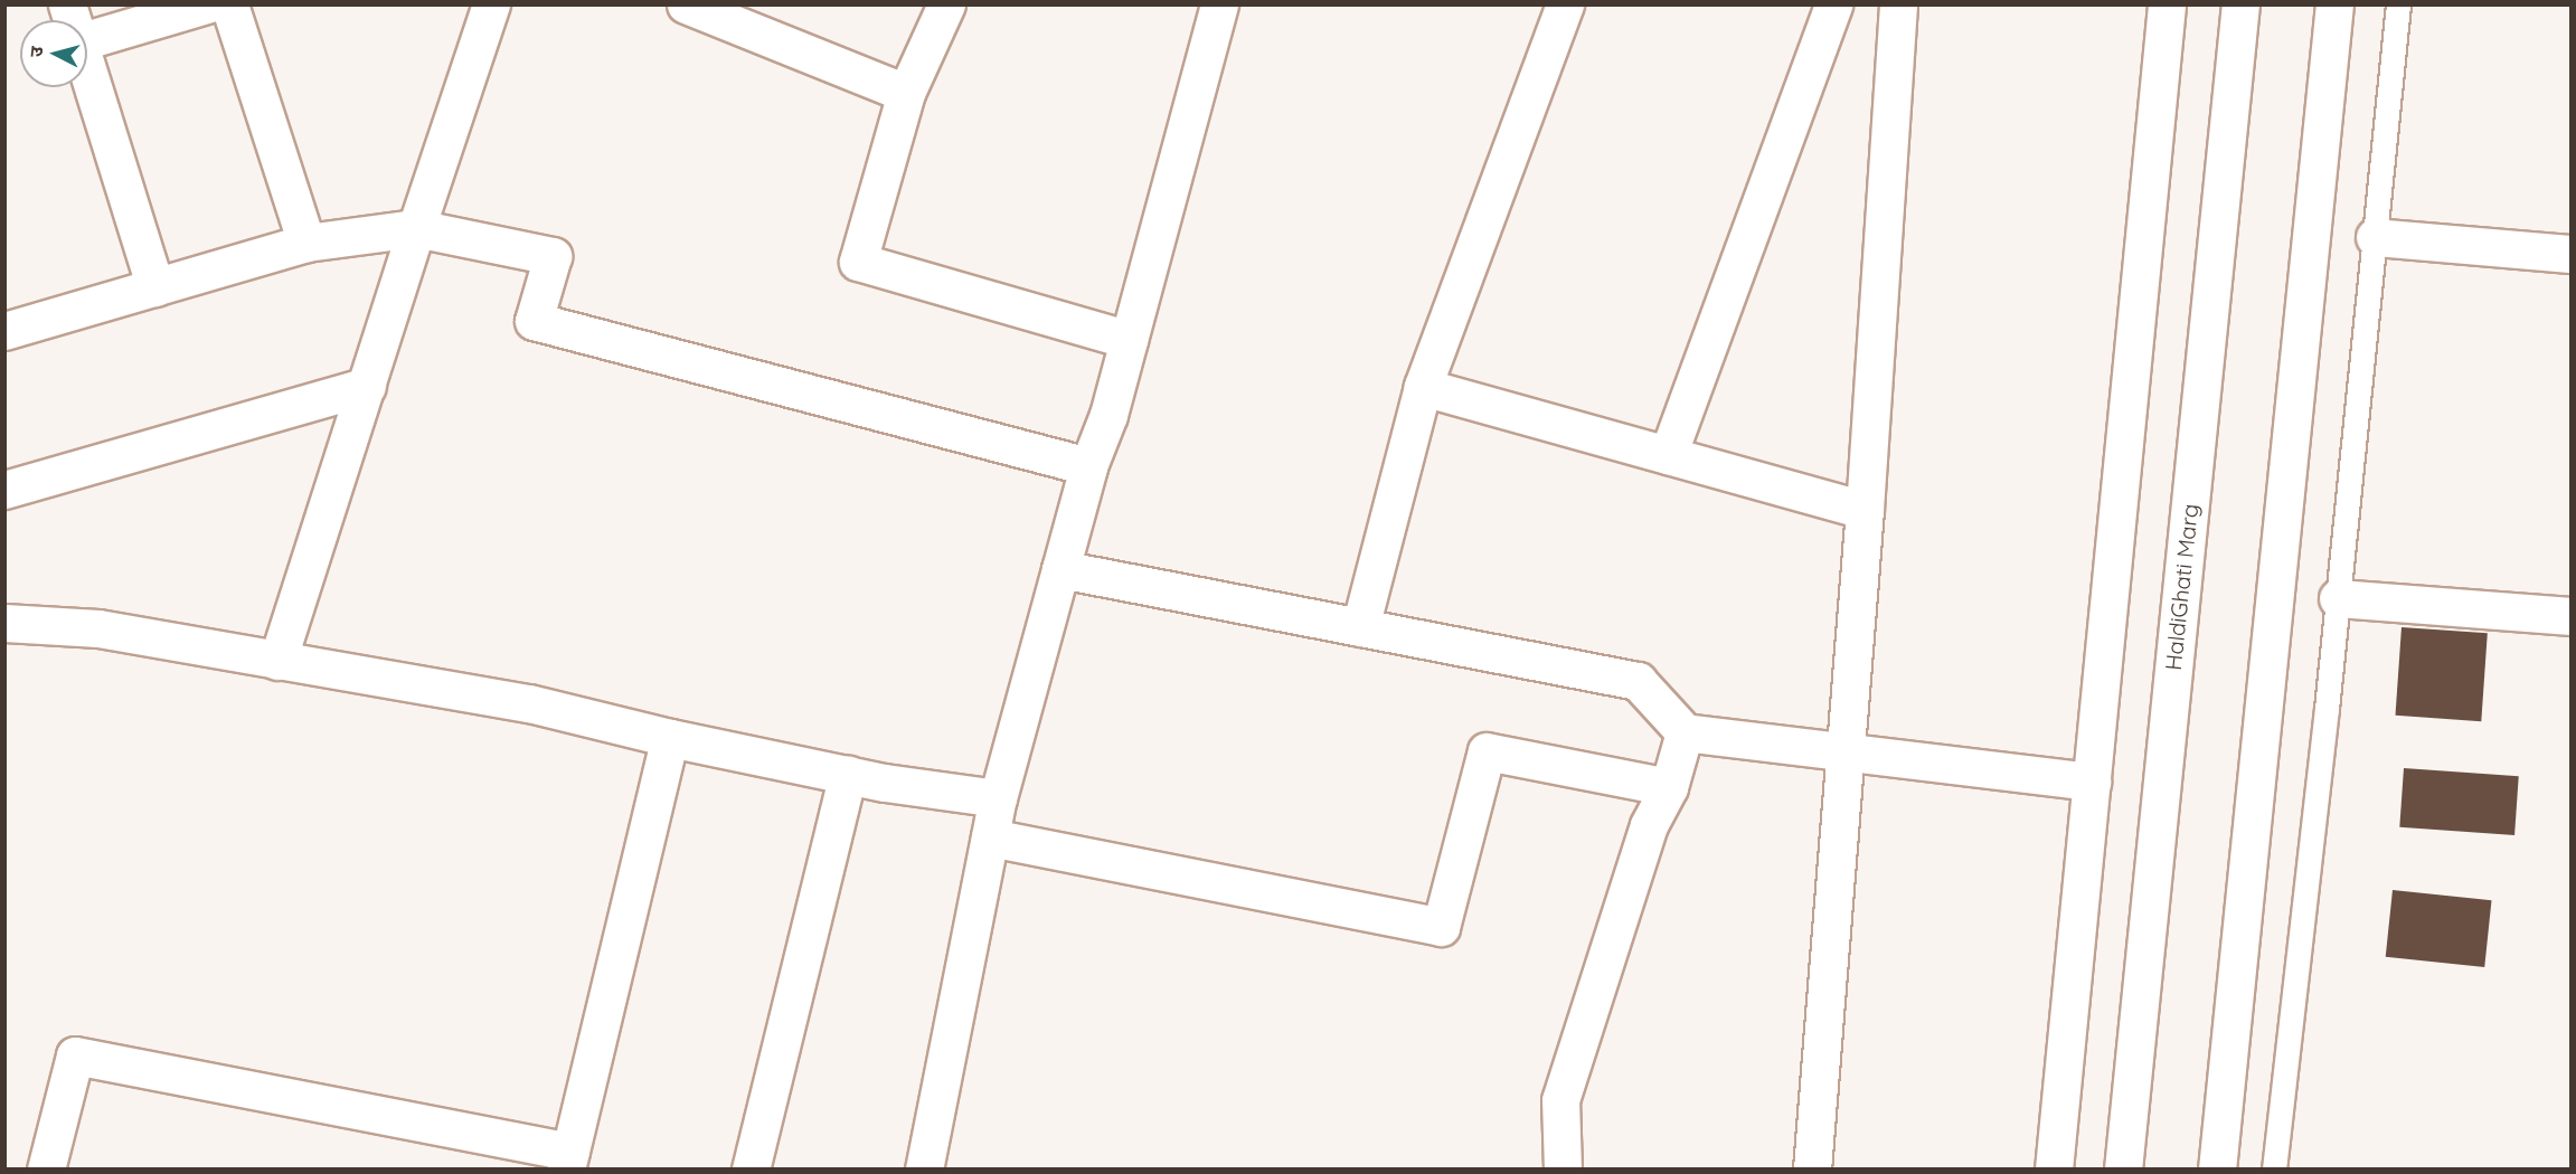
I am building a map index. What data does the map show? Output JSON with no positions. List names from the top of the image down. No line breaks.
{"streets":{"street":["HaldiGhati Marg"]},"north":"left"}
